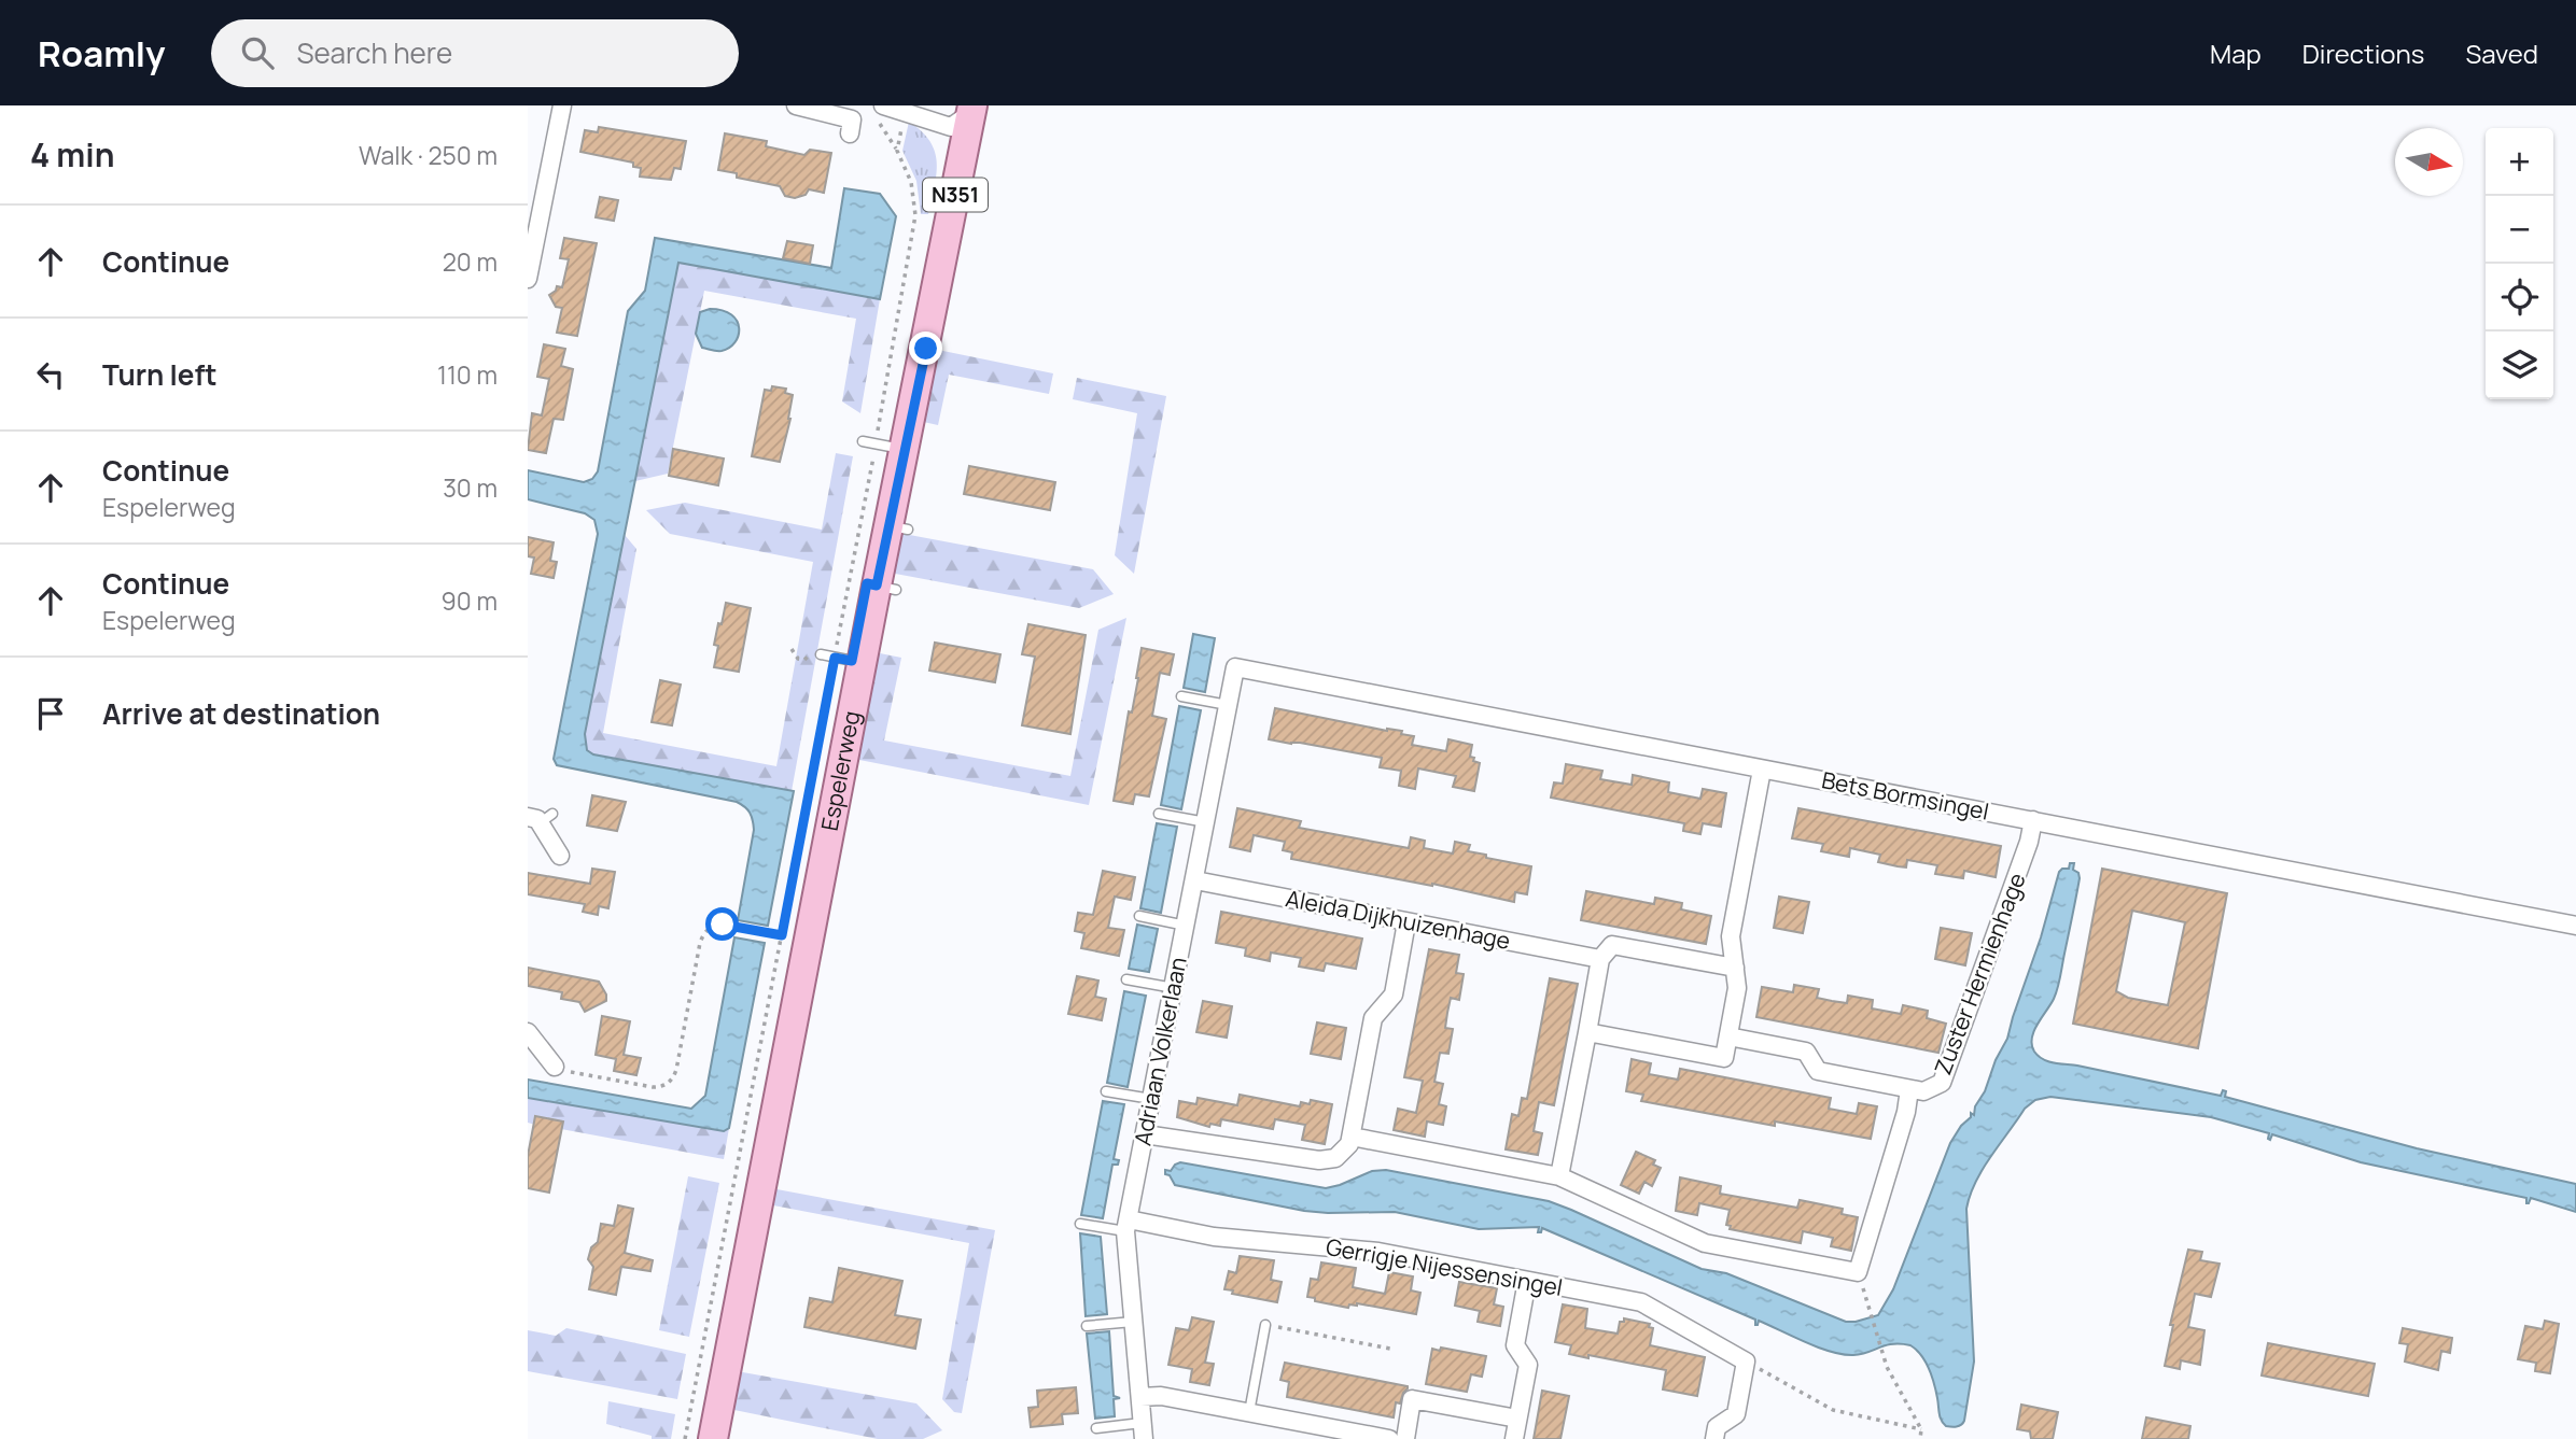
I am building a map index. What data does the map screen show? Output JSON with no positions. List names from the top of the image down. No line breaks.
{"streets":{"main road":["N351","Espelerweg"],"street":["Bets Bormsingel","Aleida Dijkhuizenhage","Zuster Hermienhage","Adriaan Volkerlaan","Gerrigje Nijessensingel"]},"crossings":[["Bets Bormsingel","Zuster Hermienhage"],["Bets Bormsingel","Adriaan Volkerlaan"],["Aleida Dijkhuizenhage","Adriaan Volkerlaan"],["Adriaan Volkerlaan","Gerrigje Nijessensingel"]],"north":"right","page":{"header":"Roamly","search":"Search here","nav":["Map","Directions","Saved"],"heading":["4 min","Walk · 250 m"],"map_buttons":["+","−"],"list":[["Continue","20 m"],["Turn left","110 m"],["Continue","Espelerweg","30 m"],["Continue","Espelerweg","90 m"],"Arrive at destination"]}}
